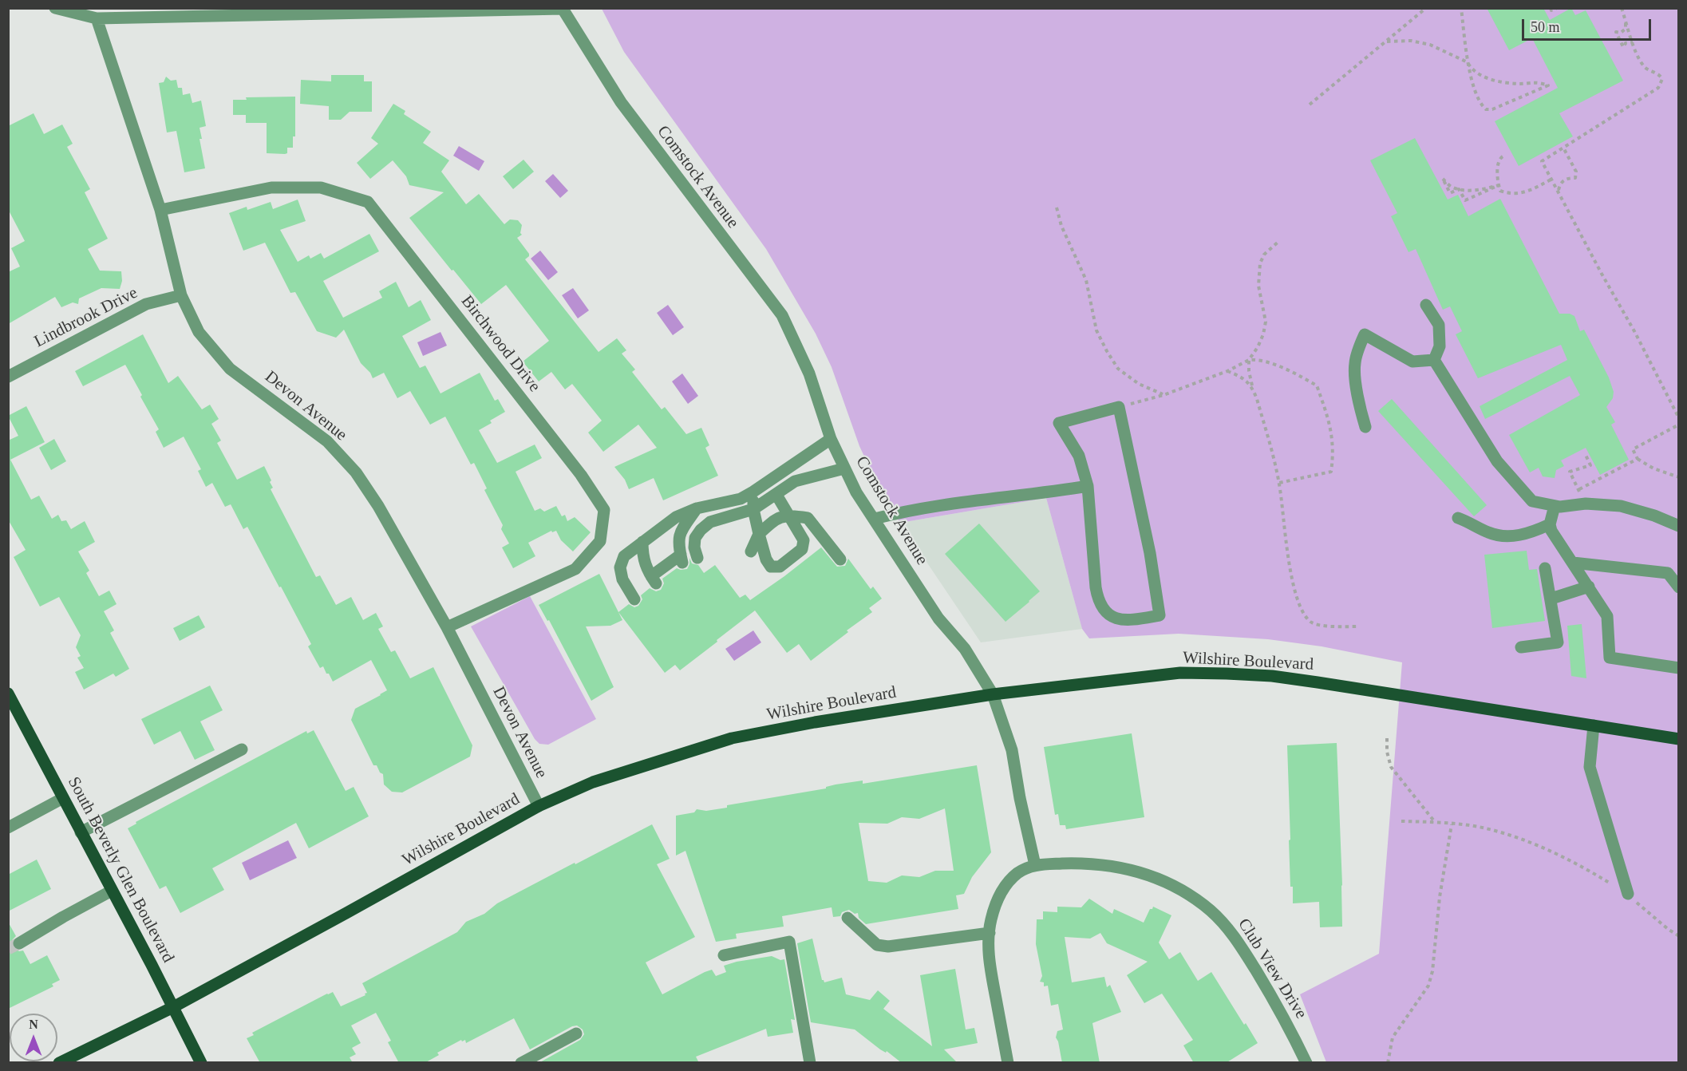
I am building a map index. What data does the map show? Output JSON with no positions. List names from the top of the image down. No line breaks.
{"streets":{"main road":["Wilshire Boulevard","South Beverly Glen Boulevard"],"street":["Comstock Avenue","Lindbrook Drive","Birchwood Drive","Devon Avenue","Club View Drive"]},"crossings":[["Comstock Avenue","Wilshire Boulevard"],["Comstock Avenue","Club View Drive"],["Lindbrook Drive","Devon Avenue"],["Birchwood Drive","Devon Avenue"],["Devon Avenue","Wilshire Boulevard"],["Wilshire Boulevard","South Beverly Glen Boulevard"]],"scale_bar":"50 m","north":"top"}
